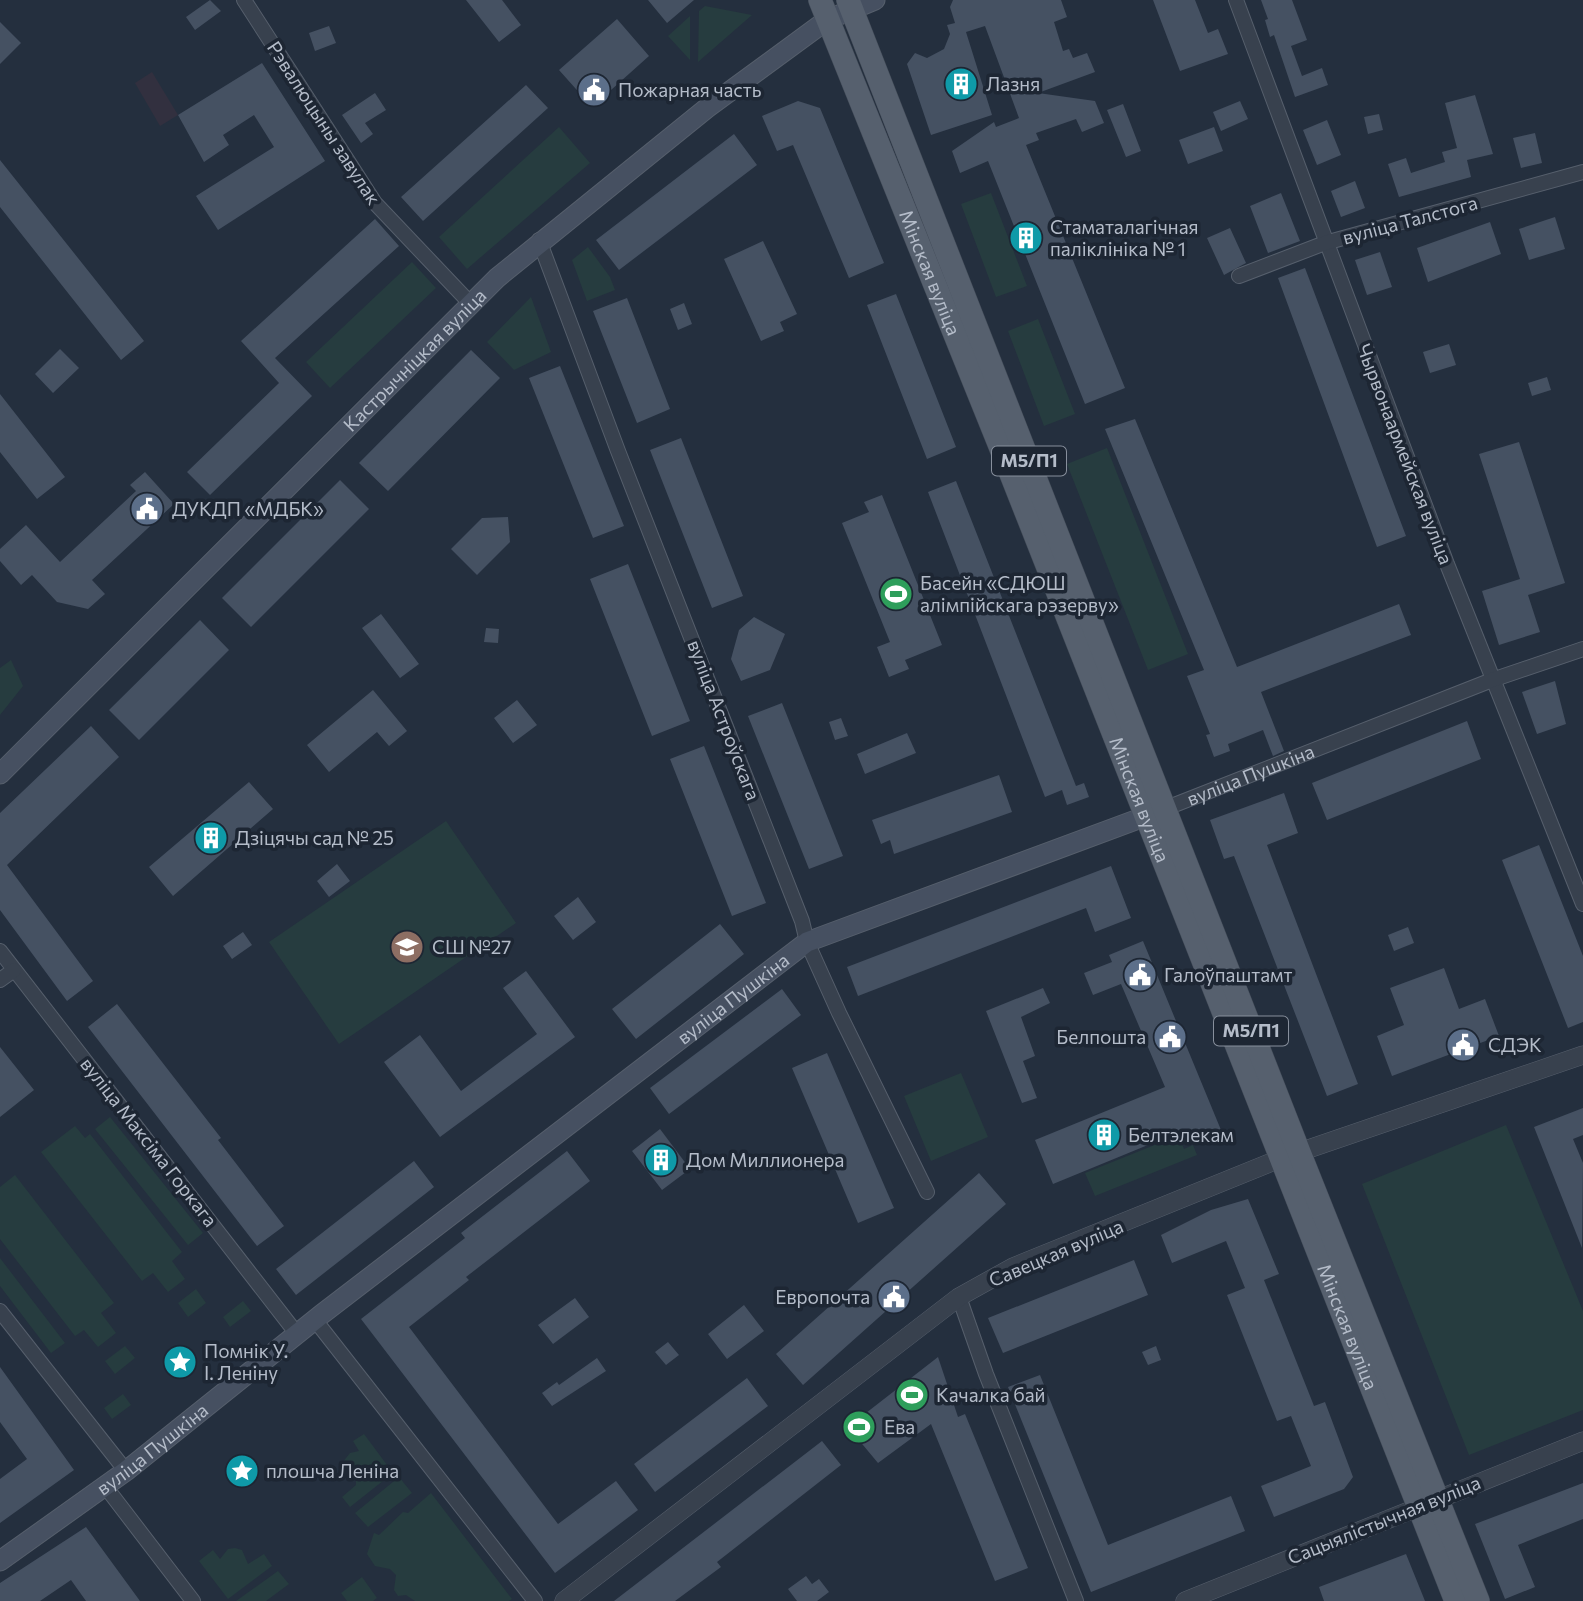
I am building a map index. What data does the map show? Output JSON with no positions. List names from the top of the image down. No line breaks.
{"streets":{"main road":["Мінская вуліца","Кастрычніцкая вуліца","М5/П1","вуліца Пушкіна"],"street":["Рэвалюцыны завулак","вуліца Талстога","Чырвонаармейская вуліца","вуліца Астроўскага","вуліца Максіма Горкага","Савецкая вуліца","Сацыялістычная вуліца"]},"crossings":[["Рэвалюцыны завулак","Кастрычніцкая вуліца"],["вуліца Талстога","Чырвонаармейская вуліца"],["Мінская вуліца","Кастрычніцкая вуліца"],["Мінская вуліца","вуліца Пушкіна"],["Мінская вуліца","Савецкая вуліца"],["Мінская вуліца","Сацыялістычная вуліца"],["Кастрычніцкая вуліца","вуліца Астроўскага"],["Чырвонаармейская вуліца","вуліца Пушкіна"],["вуліца Астроўскага","вуліца Пушкіна"],["вуліца Пушкіна","вуліца Максіма Горкага"]],"places":{"building":["Лазня","Стаматалагічная паліклініка № 1","Дзіцячы сад № 25","Белтэлекам","Дом Миллионера"],"public building":["Пожарная часть","ДУКДП «МДБК»","Галоўпаштамт","Белпошта","СДЭК","Европочта"],"sports":["Басейн «СДЮШ алімпійскага рэзерву»","Качалка бай","Ева"],"school or university":["СШ №27"],"place":["Помнік У. І. Леніну","плошча Леніна"]}}
